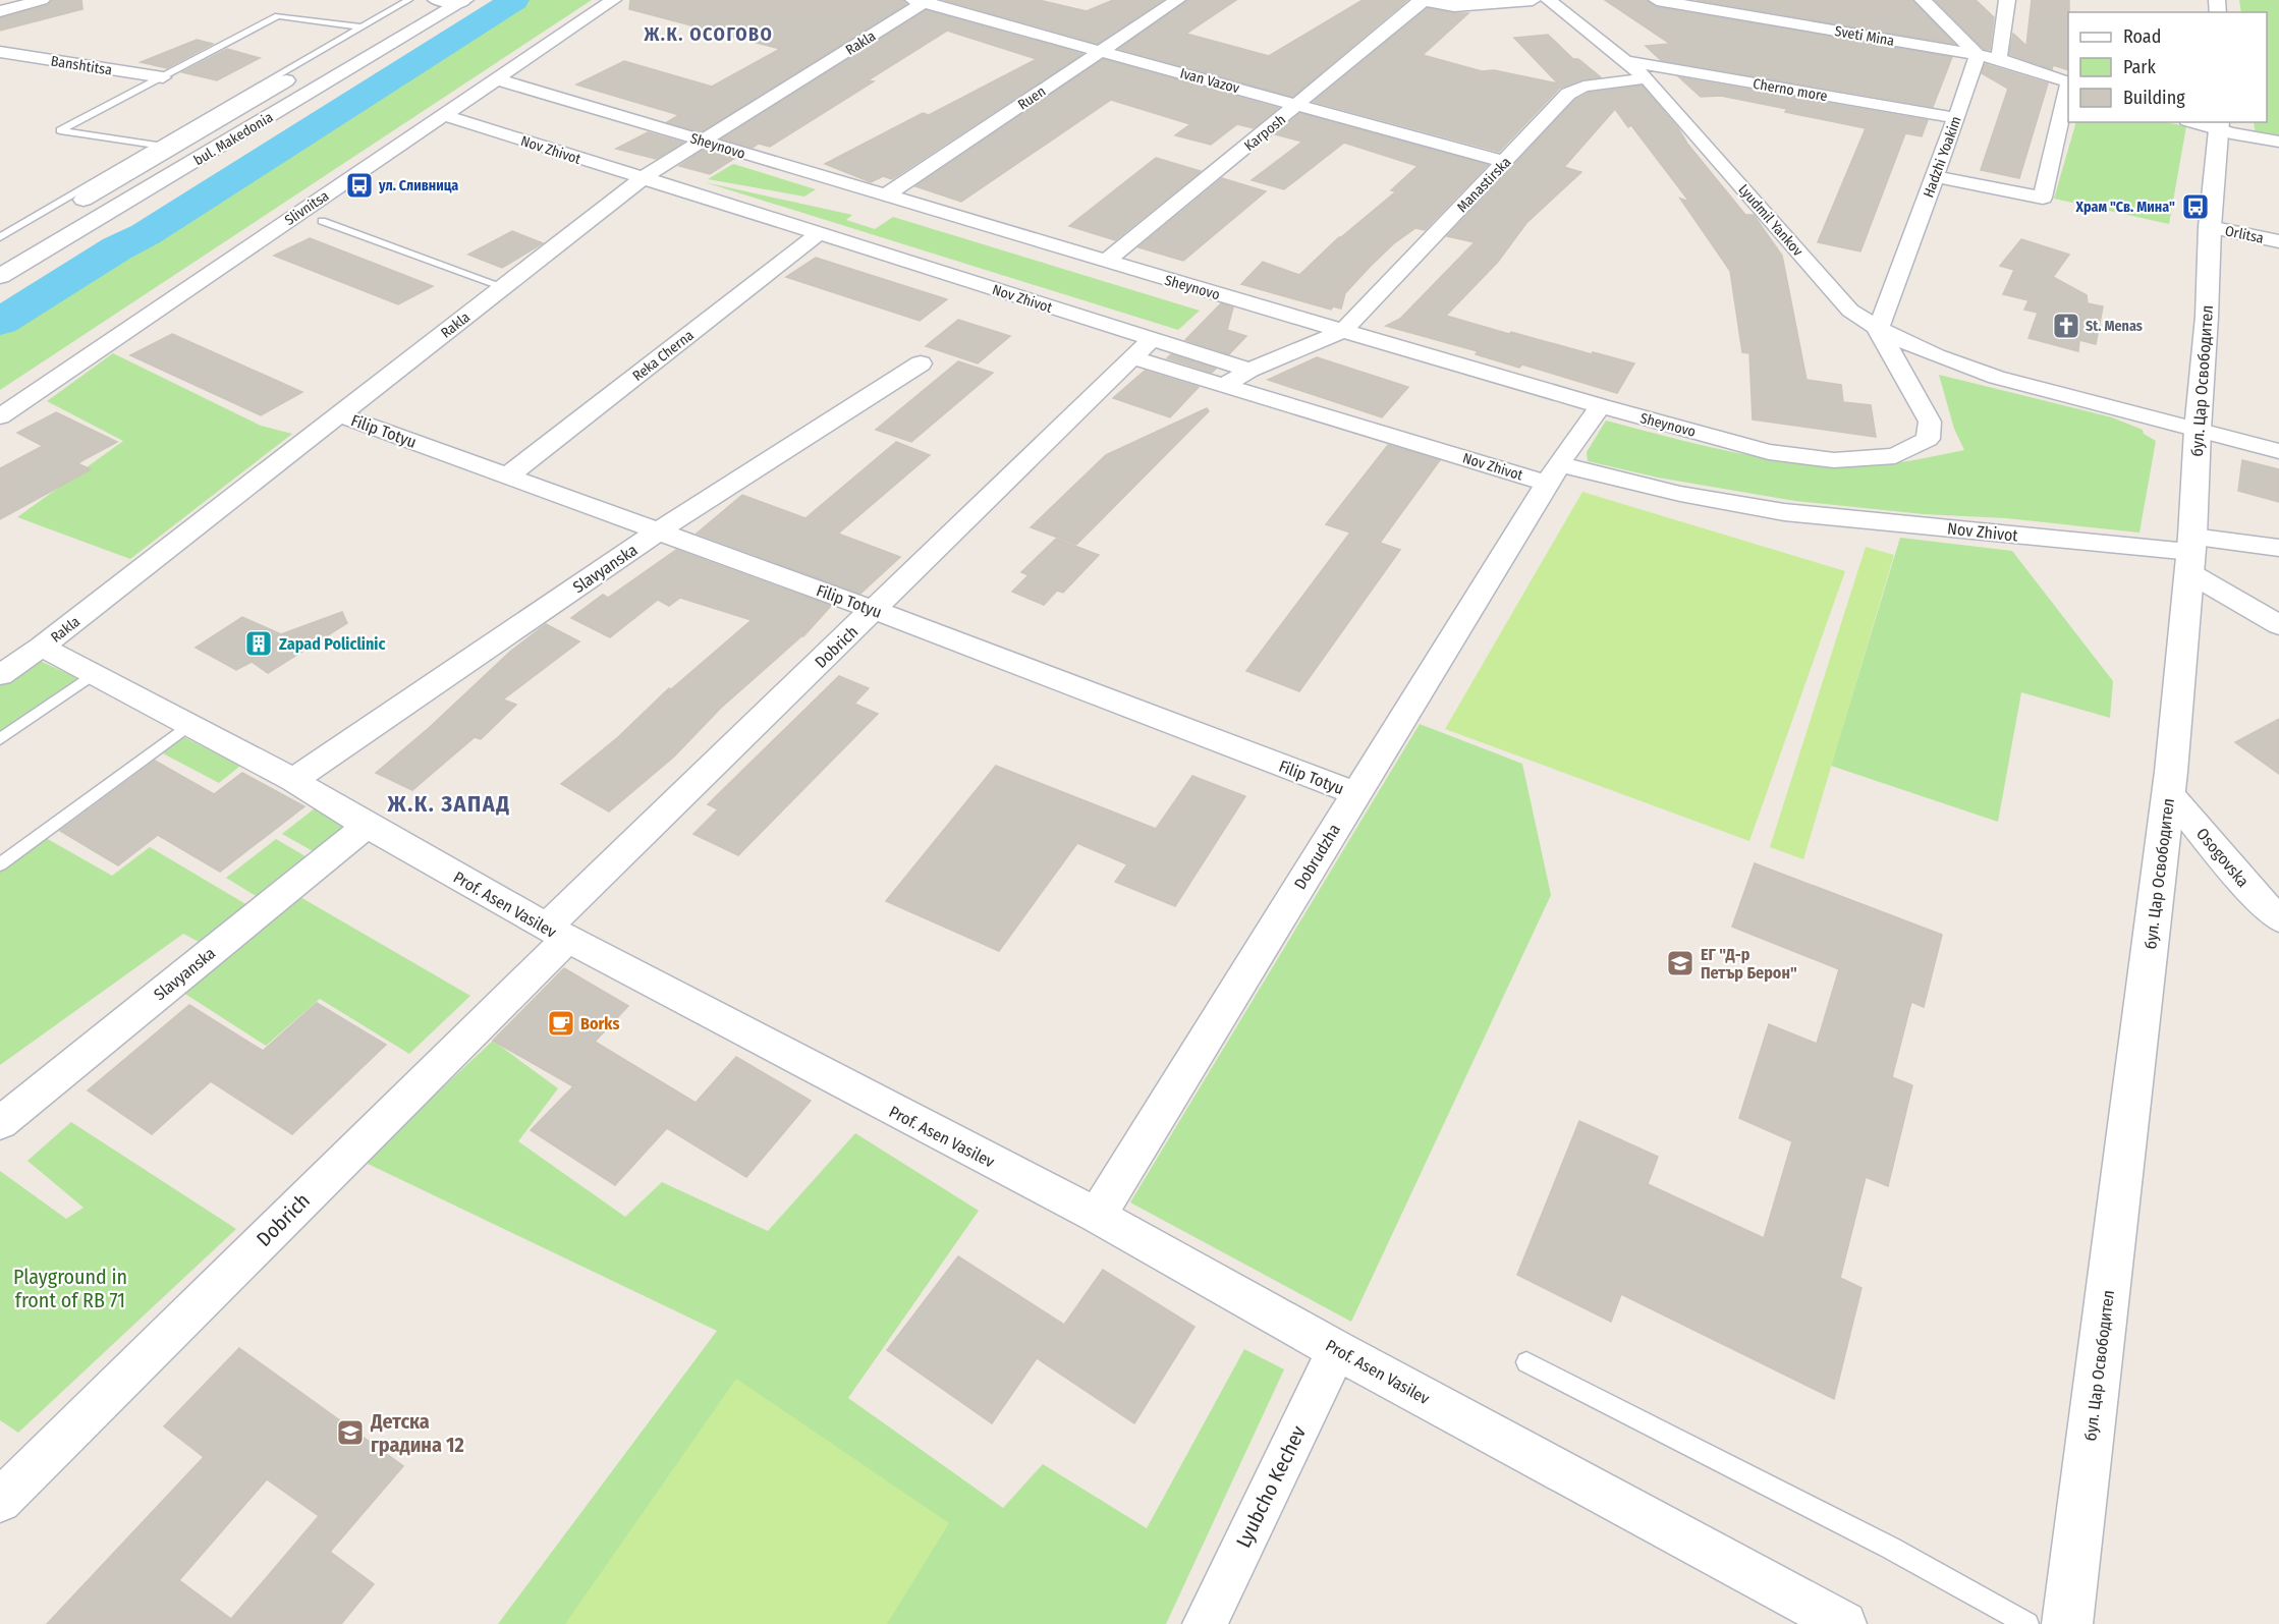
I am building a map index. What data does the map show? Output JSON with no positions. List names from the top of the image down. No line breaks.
{"streets":{"main road":["bul. Makedonia","бул. Цар Освободител"],"street":["Sveti Mina","Rakla","Banshtitsa","Ivan Vazov","Cherno more","Ruen","Karposh","Sheynovo","Nov Zhivot","Hadzhi Yoakim","Manastirska","Slivnitsa","Lyudmil Yankov","Orlitsa","Reka Cherna","Filip Totyu","Slavyanska","Dobrich","Dobrudzha","Osogovska","Prof. Asen Vasilev","Lyubcho Kechev"]},"crossings":[["Sveti Mina","Hadzhi Yoakim"],["Rakla","Ivan Vazov"],["Rakla","Sheynovo"],["Rakla","Nov Zhivot"],["Rakla","Filip Totyu"],["Rakla","Prof. Asen Vasilev"],["Ivan Vazov","Ruen"],["Ivan Vazov","Karposh"],["Ivan Vazov","Manastirska"],["Cherno more","Hadzhi Yoakim"],["Cherno more","Lyudmil Yankov"],["Ruen","Sheynovo"],["Karposh","Sheynovo"],["Sheynovo","Manastirska"],["Sheynovo","Slivnitsa"],["Sheynovo","Lyudmil Yankov"],["Sheynovo","Dobrudzha"],["Nov Zhivot","Slivnitsa"],["Nov Zhivot","Reka Cherna"],["Nov Zhivot","бул. Цар Освободител"],["Nov Zhivot","Dobrich"],["Nov Zhivot","Dobrudzha"],["Hadzhi Yoakim","Lyudmil Yankov"],["Manastirska","Lyudmil Yankov"],["Orlitsa","бул. Цар Освободител"],["Reka Cherna","Filip Totyu"],["бул. Цар Освободител","Osogovska"],["Filip Totyu","Slavyanska"],["Filip Totyu","Dobrich"],["Filip Totyu","Dobrudzha"],["Slavyanska","Prof. Asen Vasilev"],["Dobrich","Prof. Asen Vasilev"],["Dobrudzha","Prof. Asen Vasilev"],["Prof. Asen Vasilev","Lyubcho Kechev"]],"districts":["Ж.К. ОСОГОВО","Ж.К. ЗАПАД"],"parks":["Playground in front of RB 71"],"places":{"bus stop":["ул. Сливница","Храм \"Св. Мина\""],"church":["St. Menas"],"building":["Zapad Policlinic"],"school or university":["ЕГ \"Д-р Петър Берон\"","Детска градина 12"],"cafe":["Borks"]},"legend":["Road","Park","Building"]}
